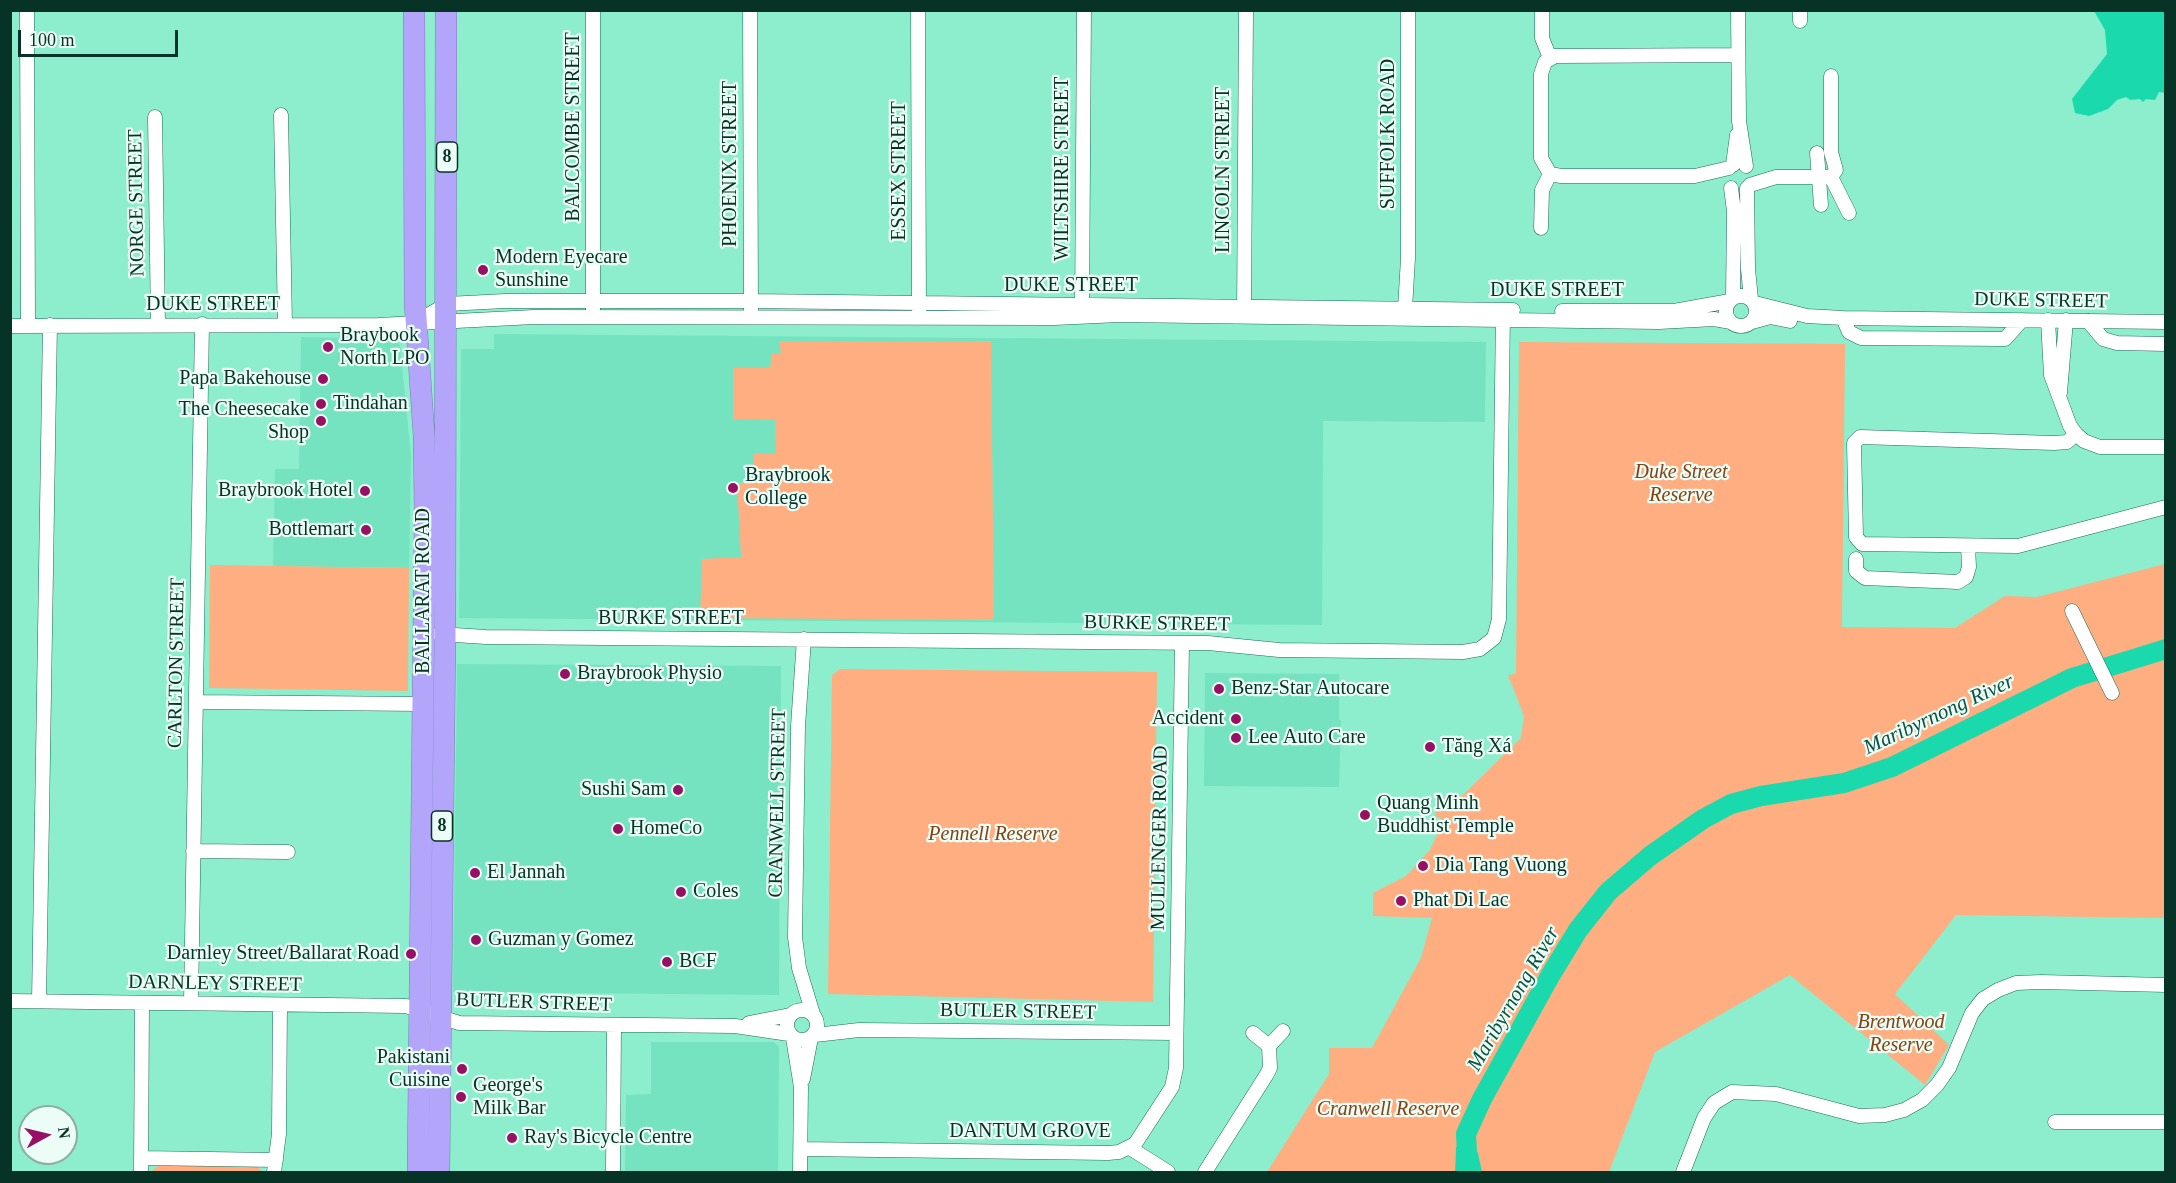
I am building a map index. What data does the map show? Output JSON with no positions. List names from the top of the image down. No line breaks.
{"streets":{"highway":["8","BALLARAT ROAD"],"street":["BALCOMBE STREET","SUFFOLK ROAD","PHOENIX STREET","WILTSHIRE STREET","LINCOLN STREET","ESSEX STREET","NORGE STREET","DUKE STREET","BURKE STREET","CARLTON STREET","CRANWELL STREET","MULLENGER ROAD","DARNLEY STREET","BUTLER STREET","DANTUM GROVE"]},"crossings":[["BALCOMBE STREET","DUKE STREET"],["SUFFOLK ROAD","DUKE STREET"],["PHOENIX STREET","DUKE STREET"],["WILTSHIRE STREET","DUKE STREET"],["LINCOLN STREET","DUKE STREET"],["ESSEX STREET","DUKE STREET"],["NORGE STREET","DUKE STREET"],["DUKE STREET","BALLARAT ROAD"],["DUKE STREET","BURKE STREET"],["DUKE STREET","CARLTON STREET"],["BALLARAT ROAD","BURKE STREET"],["BALLARAT ROAD","DARNLEY STREET"],["BALLARAT ROAD","BUTLER STREET"],["BURKE STREET","CRANWELL STREET"],["BURKE STREET","MULLENGER ROAD"],["CARLTON STREET","DARNLEY STREET"],["CRANWELL STREET","BUTLER STREET"],["MULLENGER ROAD","BUTLER STREET"],["MULLENGER ROAD","DANTUM GROVE"],["DARNLEY STREET","BUTLER STREET"],["BUTLER STREET","DANTUM GROVE"]],"water":["Maribyrnong River"],"parks":["Duke Street Reserve","Pennell Reserve","Brentwood Reserve","Cranwell Reserve"],"places":["Modern Eyecare Sunshine","Braybook North LPO","Papa Bakehouse","Tindahan","The Cheesecake Shop","Braybrook College","Braybrook Hotel","Bottlemart","Braybrook Physio","Benz-Star Autocare","Accident","Lee Auto Care","Tăng Xá","Sushi Sam","Quang Minh Buddhist Temple","HomeCo","Dia Tang Vuong","El Jannah","Coles","Phat Di Lac","Guzman y Gomez","Darnley Street/Ballarat Road","BCF","Pakistani Cuisine","George's Milk Bar","Ray's Bicycle Centre"],"scale_bar":"100 m","north":"right"}
